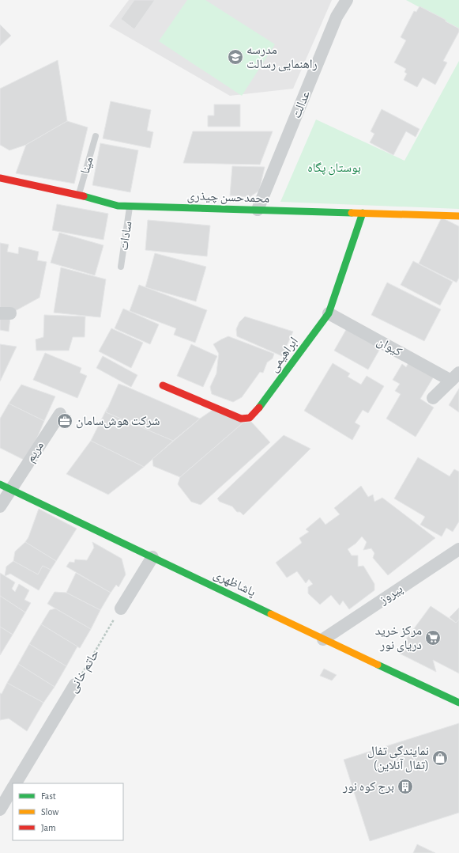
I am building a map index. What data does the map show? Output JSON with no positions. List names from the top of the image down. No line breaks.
{"streets":{"street":["عدالت","محمدحسن چیذری","کیوان","ابراهیمی","مریم","پاشاظهری","پیروز","حاتم خانی"],"lane":["مینا","سادات"]},"crossings":[["عدالت","محمدحسن چیذری"],["مینا","محمدحسن چیذری"],["محمدحسن چیذری","سادات"],["محمدحسن چیذری","ابراهیمی"],["کیوان","ابراهیمی"],["مریم","پاشاظهری"],["پاشاظهری","پیروز"]],"parks":["بوستان پگاه"],"places":{"school or university":["مدرسه راهنمایی رسالت"],"office":["شرکت هوش‌سامان"],"supermarket":["مرکز خرید دریای نور"],"shop":["نمایندگی تفال (تفال آنلاین)"],"building":["برج کوه نور"]},"legend":["Fast","Slow","Jam"]}
